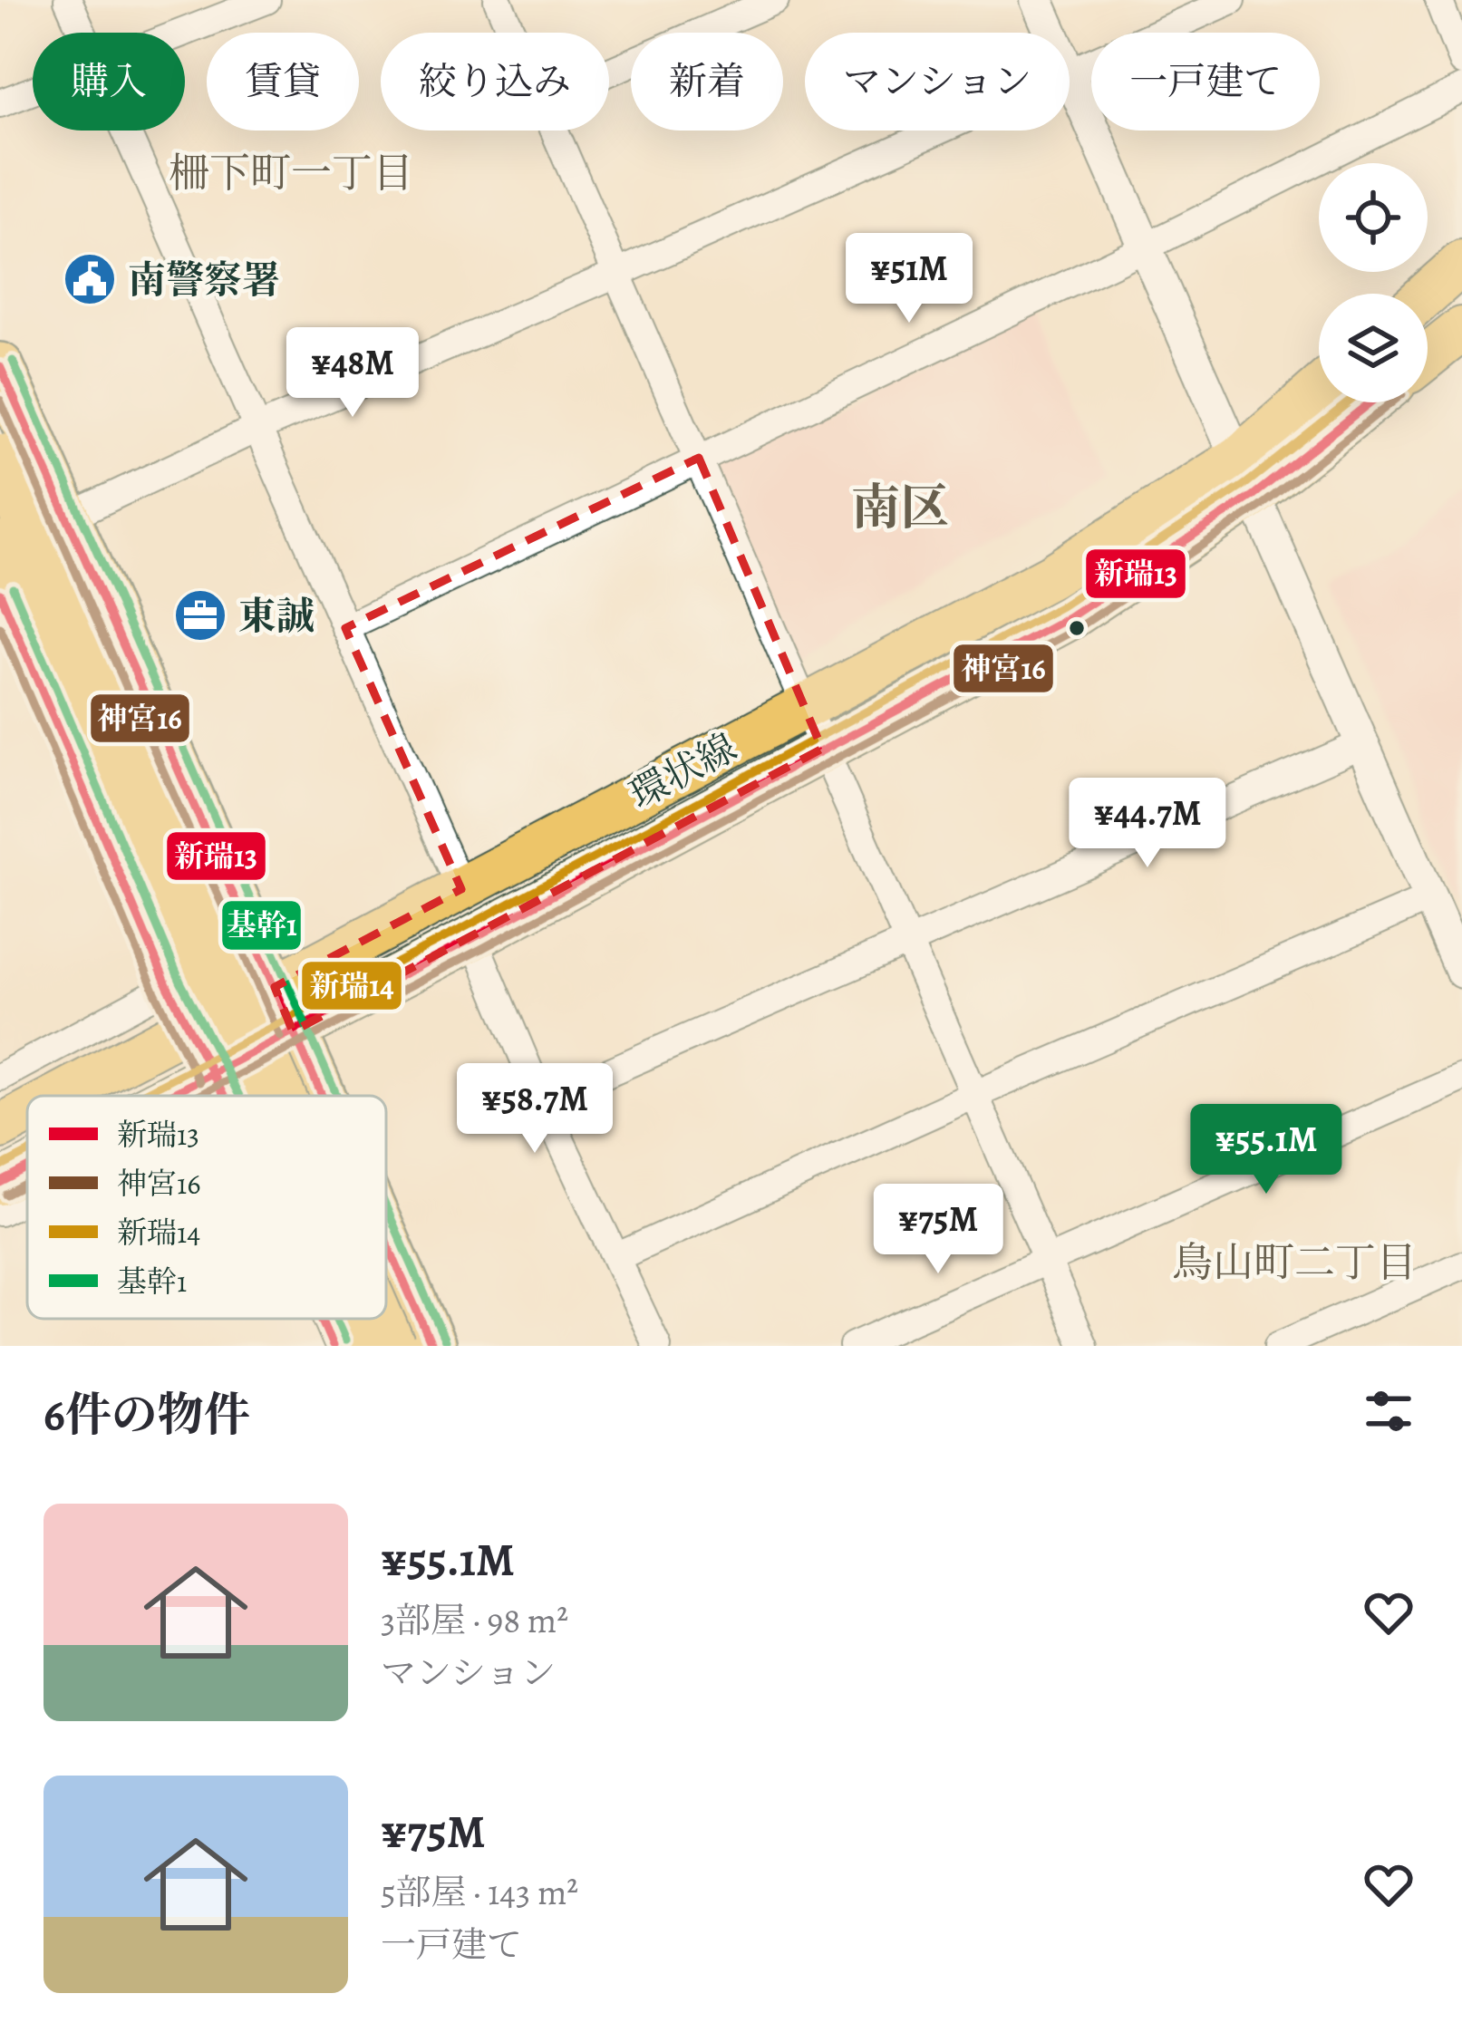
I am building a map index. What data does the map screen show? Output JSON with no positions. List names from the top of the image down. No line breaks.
{"streets":{"main road":["環状線"]},"districts":["柵下町一丁目","南区","鳥山町二丁目"],"places":{"public building":["南警察署"],"office":["東誠"]},"lines":["transit line 基幹1","transit line 新瑞13","transit line 神宮16","transit line 新瑞14"],"legend":["新瑞13","神宮16","新瑞14","基幹1"],"page":{"chip":["購入","賃貸","絞り込み","新着","マンション","一戸建て"],"price":["¥51M","¥48M","¥44.7M","¥58.7M","¥55.1M","¥75M"],"heading":"6件の物件","list":[{"name":"¥55.1M","note":"3部屋 · 98 m² · マンション"},{"name":"¥75M","note":"5部屋 · 143 m² · 一戸建て"}]}}
